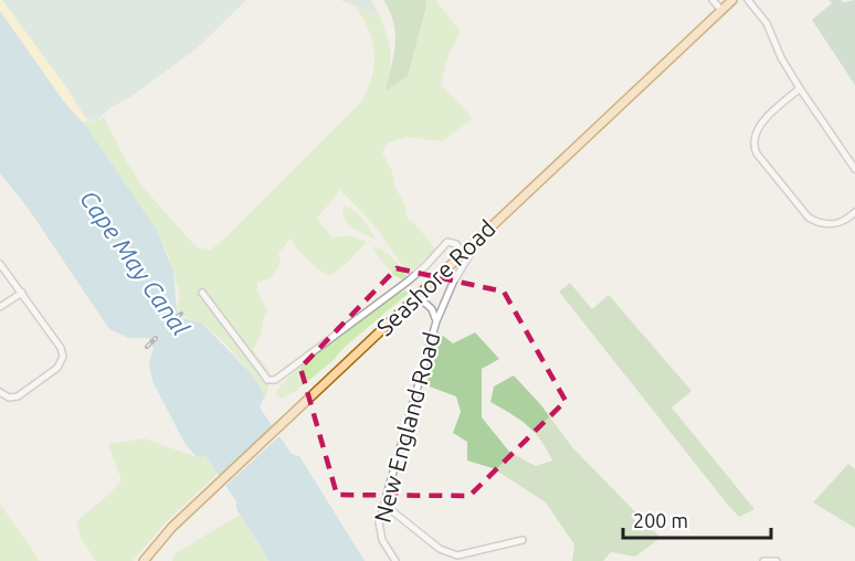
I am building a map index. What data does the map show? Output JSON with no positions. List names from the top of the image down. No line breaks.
{"streets":{"main road":["Seashore Road"],"street":["New England Road"]},"crossings":[["Seashore Road","New England Road"]],"water":["Cape May Canal"],"scale_bar":"200 m"}
